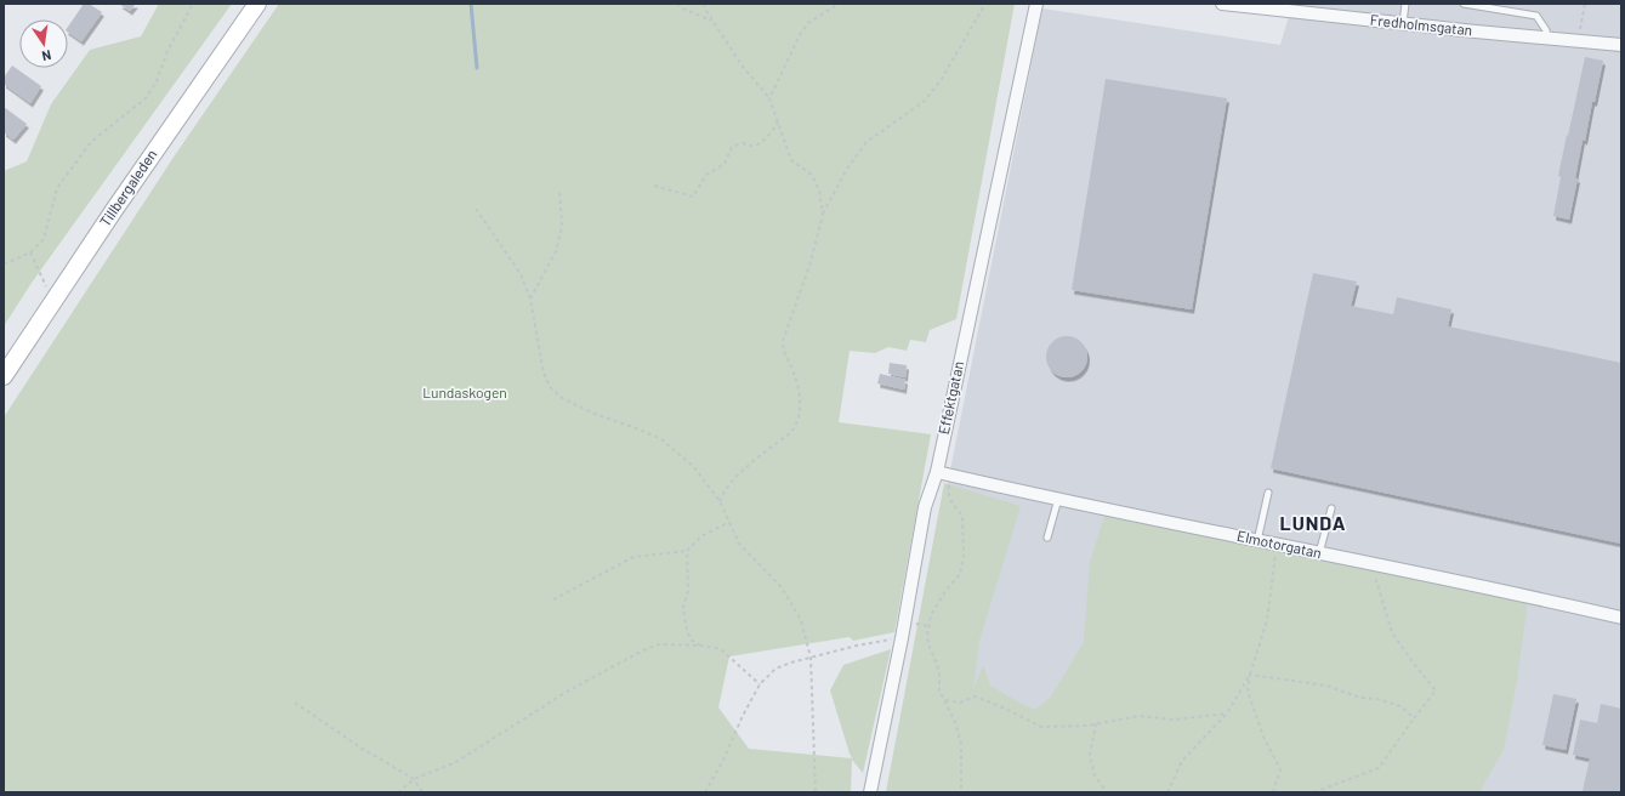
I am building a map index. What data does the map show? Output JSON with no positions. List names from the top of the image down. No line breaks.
{"streets":{"main road":["Tillbergaleden"],"street":["Fredholmsgatan","Effektgatan","Elmotorgatan"]},"crossings":[["Effektgatan","Elmotorgatan"]],"districts":["LUNDA"],"parks":["Lundaskogen"],"north":"bottom"}
